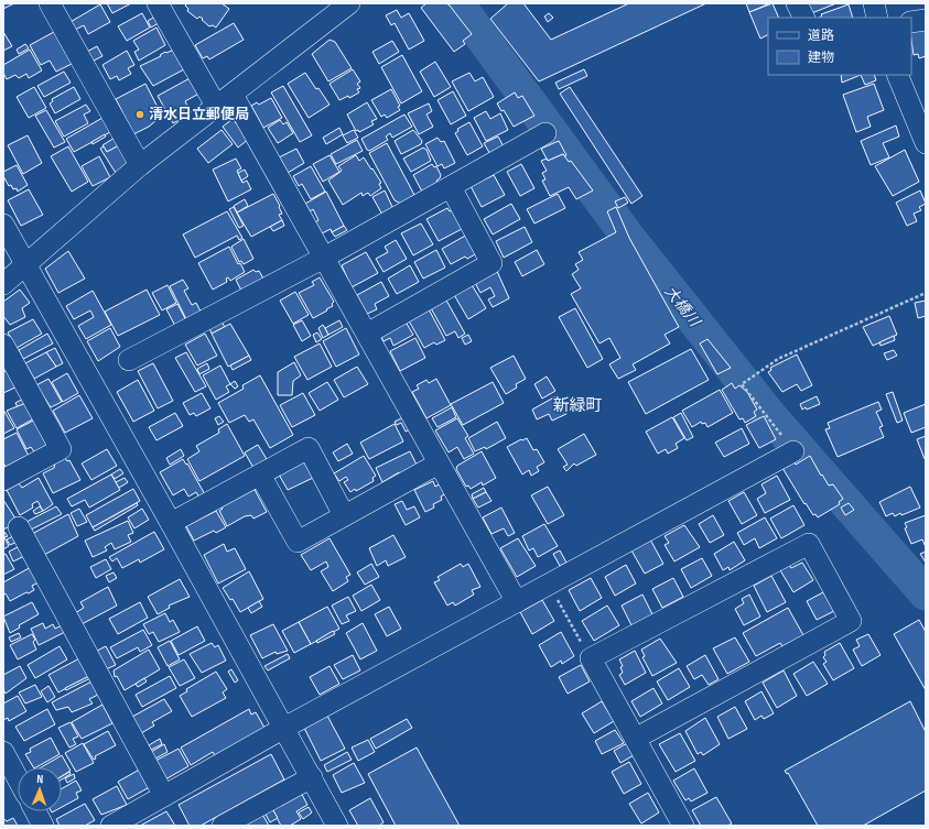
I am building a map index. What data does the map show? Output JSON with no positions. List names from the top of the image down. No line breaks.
{"districts":["新緑町"],"water":["大橋川"],"places":["清水日立郵便局"],"legend":["道路","建物"],"north":"top"}
